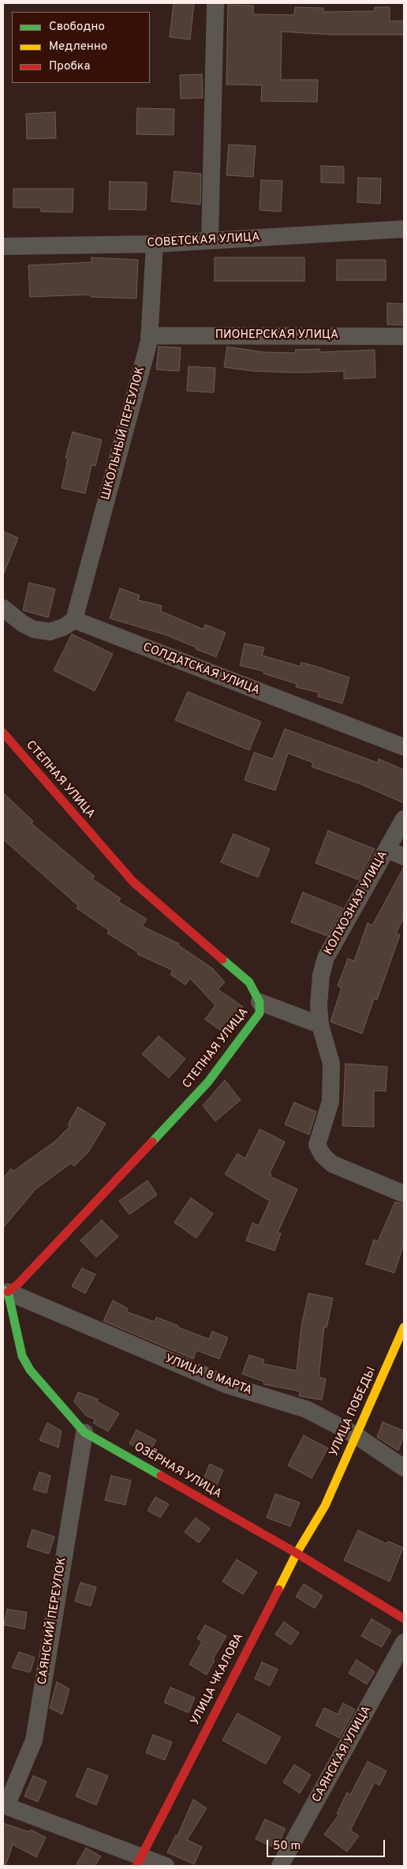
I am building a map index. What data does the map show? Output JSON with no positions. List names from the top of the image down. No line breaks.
{"streets":{"street":["СОВЕТСКАЯ УЛИЦА","ПИОНЕРСКАЯ УЛИЦА","ШКОЛЬНЫЙ ПЕРЕУЛОК","СОЛДАТСКАЯ УЛИЦА","СТЕПНАЯ УЛИЦА","КОЛХОЗНАЯ УЛИЦА","УЛИЦА 8 МАРТА","УЛИЦА ПОБЕДЫ","ОЗЁРНАЯ УЛИЦА","САЯНСКИЙ ПЕРЕУЛОК","УЛИЦА ЧКАЛОВА","САЯНСКАЯ УЛИЦА"]},"crossings":[["СОВЕТСКАЯ УЛИЦА","ШКОЛЬНЫЙ ПЕРЕУЛОК"],["ПИОНЕРСКАЯ УЛИЦА","ШКОЛЬНЫЙ ПЕРЕУЛОК"],["ШКОЛЬНЫЙ ПЕРЕУЛОК","СОЛДАТСКАЯ УЛИЦА"],["СТЕПНАЯ УЛИЦА","УЛИЦА 8 МАРТА"],["СТЕПНАЯ УЛИЦА","ОЗЁРНАЯ УЛИЦА"],["УЛИЦА 8 МАРТА","УЛИЦА ПОБЕДЫ"],["УЛИЦА 8 МАРТА","ОЗЁРНАЯ УЛИЦА"],["УЛИЦА ПОБЕДЫ","УЛИЦА ЧКАЛОВА"],["ОЗЁРНАЯ УЛИЦА","САЯНСКИЙ ПЕРЕУЛОК"],["ОЗЁРНАЯ УЛИЦА","УЛИЦА ЧКАЛОВА"]],"legend":["Свободно","Медленно","Пробка"],"scale_bar":"50 m"}
